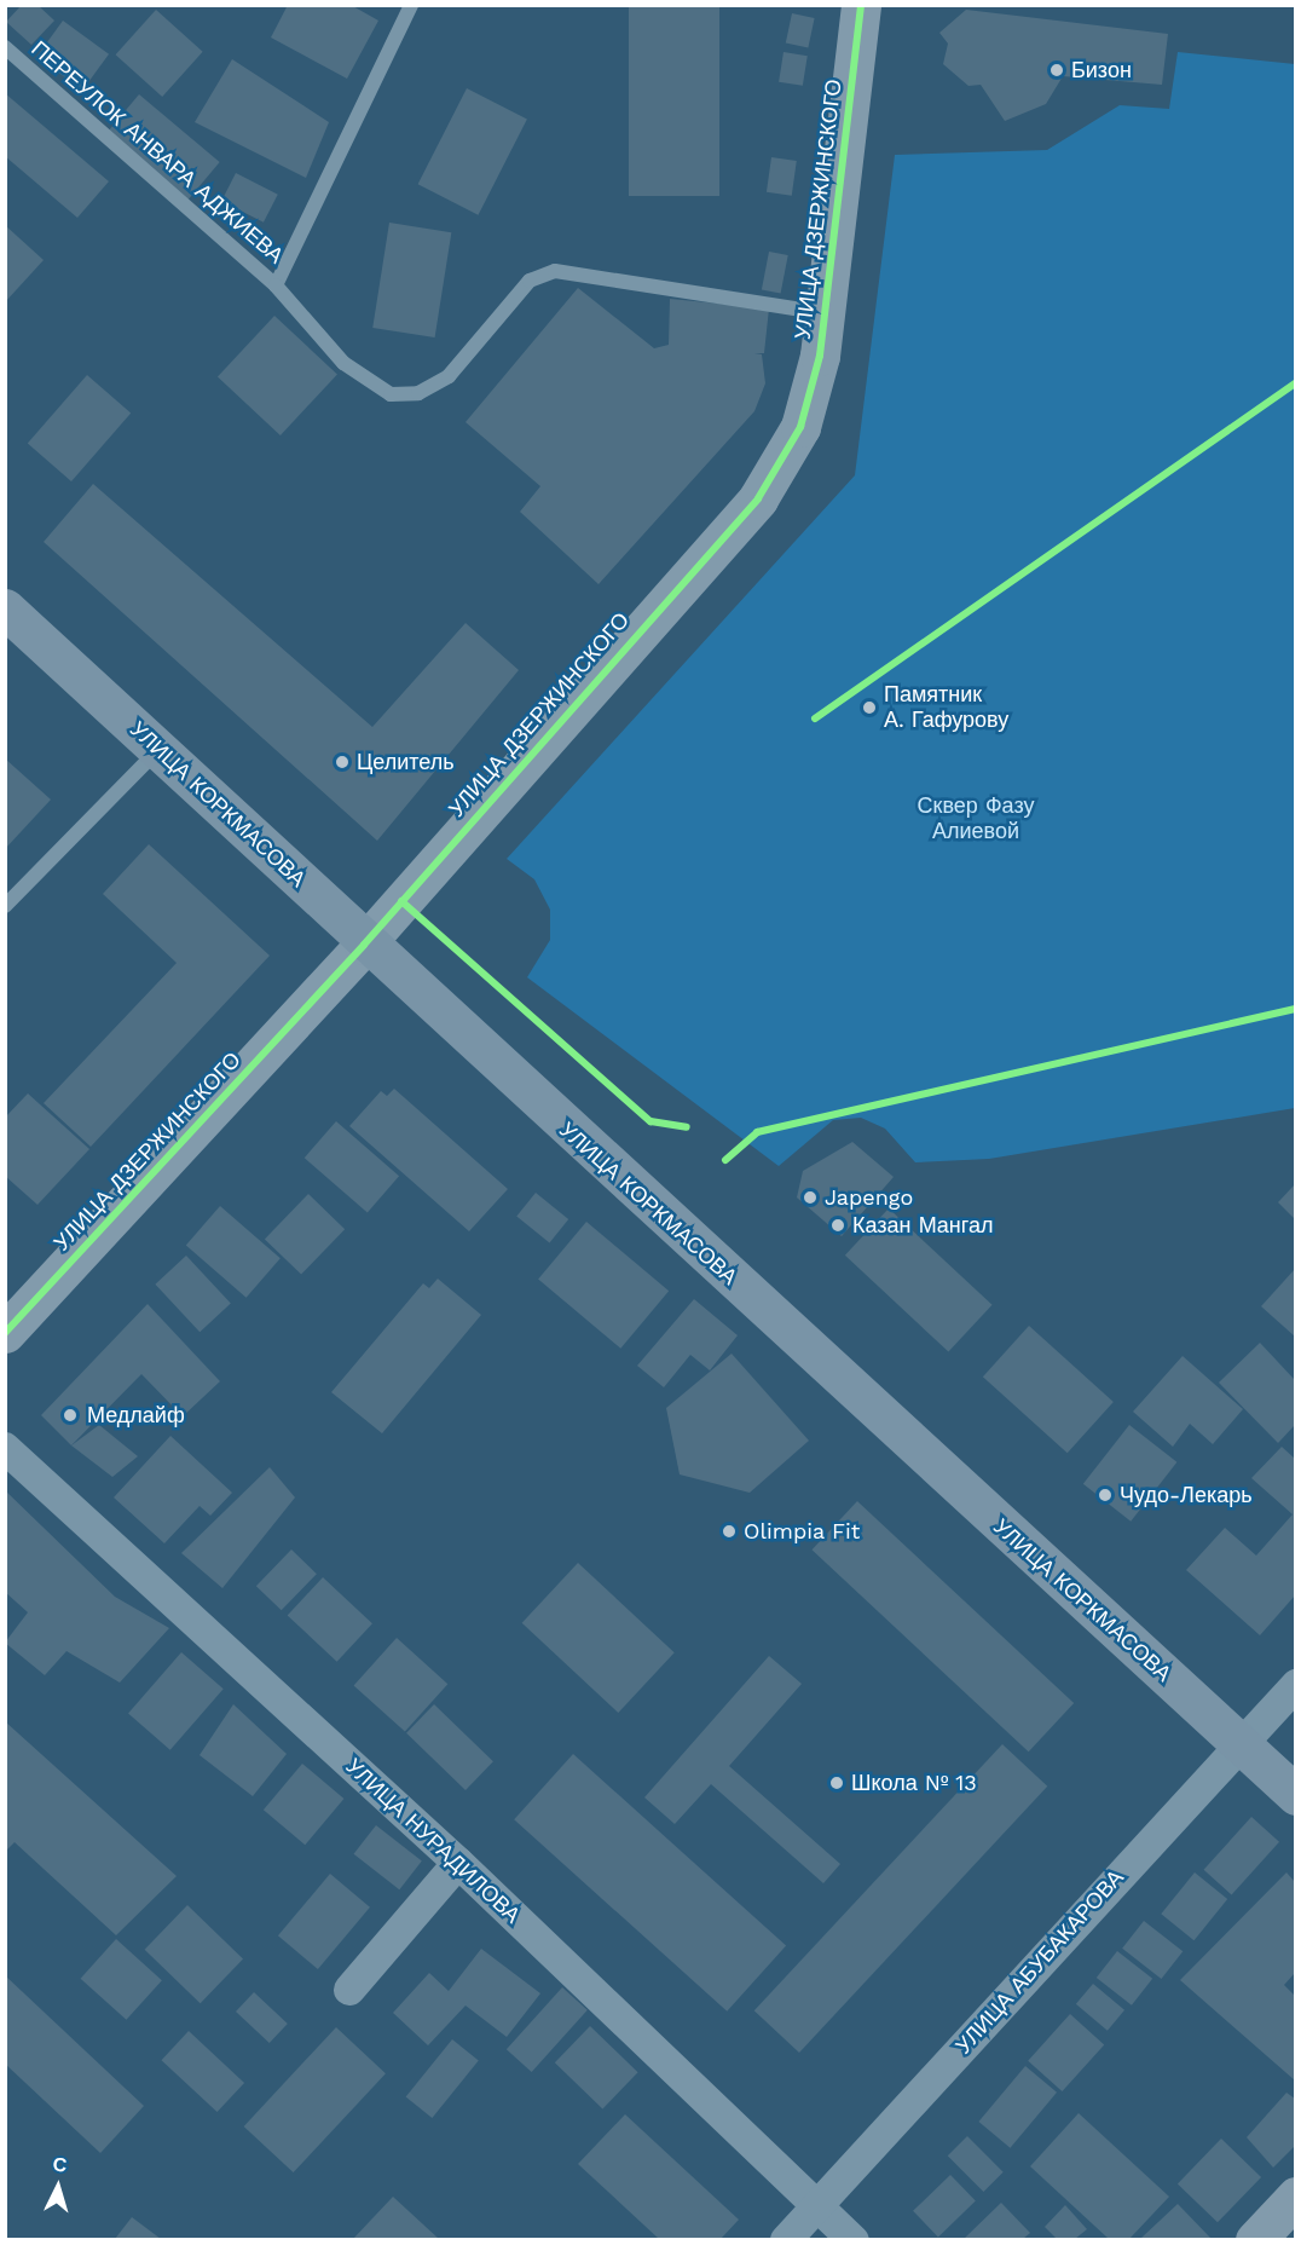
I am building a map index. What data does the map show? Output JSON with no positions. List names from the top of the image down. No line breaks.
{"streets":{"main road":["УЛИЦА КОРКМАСОВА"],"street":["УЛИЦА ДЗЕРЖИНСКОГО","УЛИЦА НУРАДИЛОВА","УЛИЦА АБУБАКАРОВА"],"lane":["ПЕРЕУЛОК АНВАРА АДЖИЕВА"]},"crossings":[["УЛИЦА ДЗЕРЖИНСКОГО","УЛИЦА КОРКМАСОВА"],["УЛИЦА КОРКМАСОВА","УЛИЦА АБУБАКАРОВА"],["УЛИЦА НУРАДИЛОВА","УЛИЦА АБУБАКАРОВА"]],"parks":["Сквер Фазу Алиевой"],"places":["Бизон","Памятник А. Гафурову","Целитель","Japengo","Казан Мангал","Медлайф","Чудо-Лекарь","Olimpia Fit","Школа № 13"],"north":"top"}
